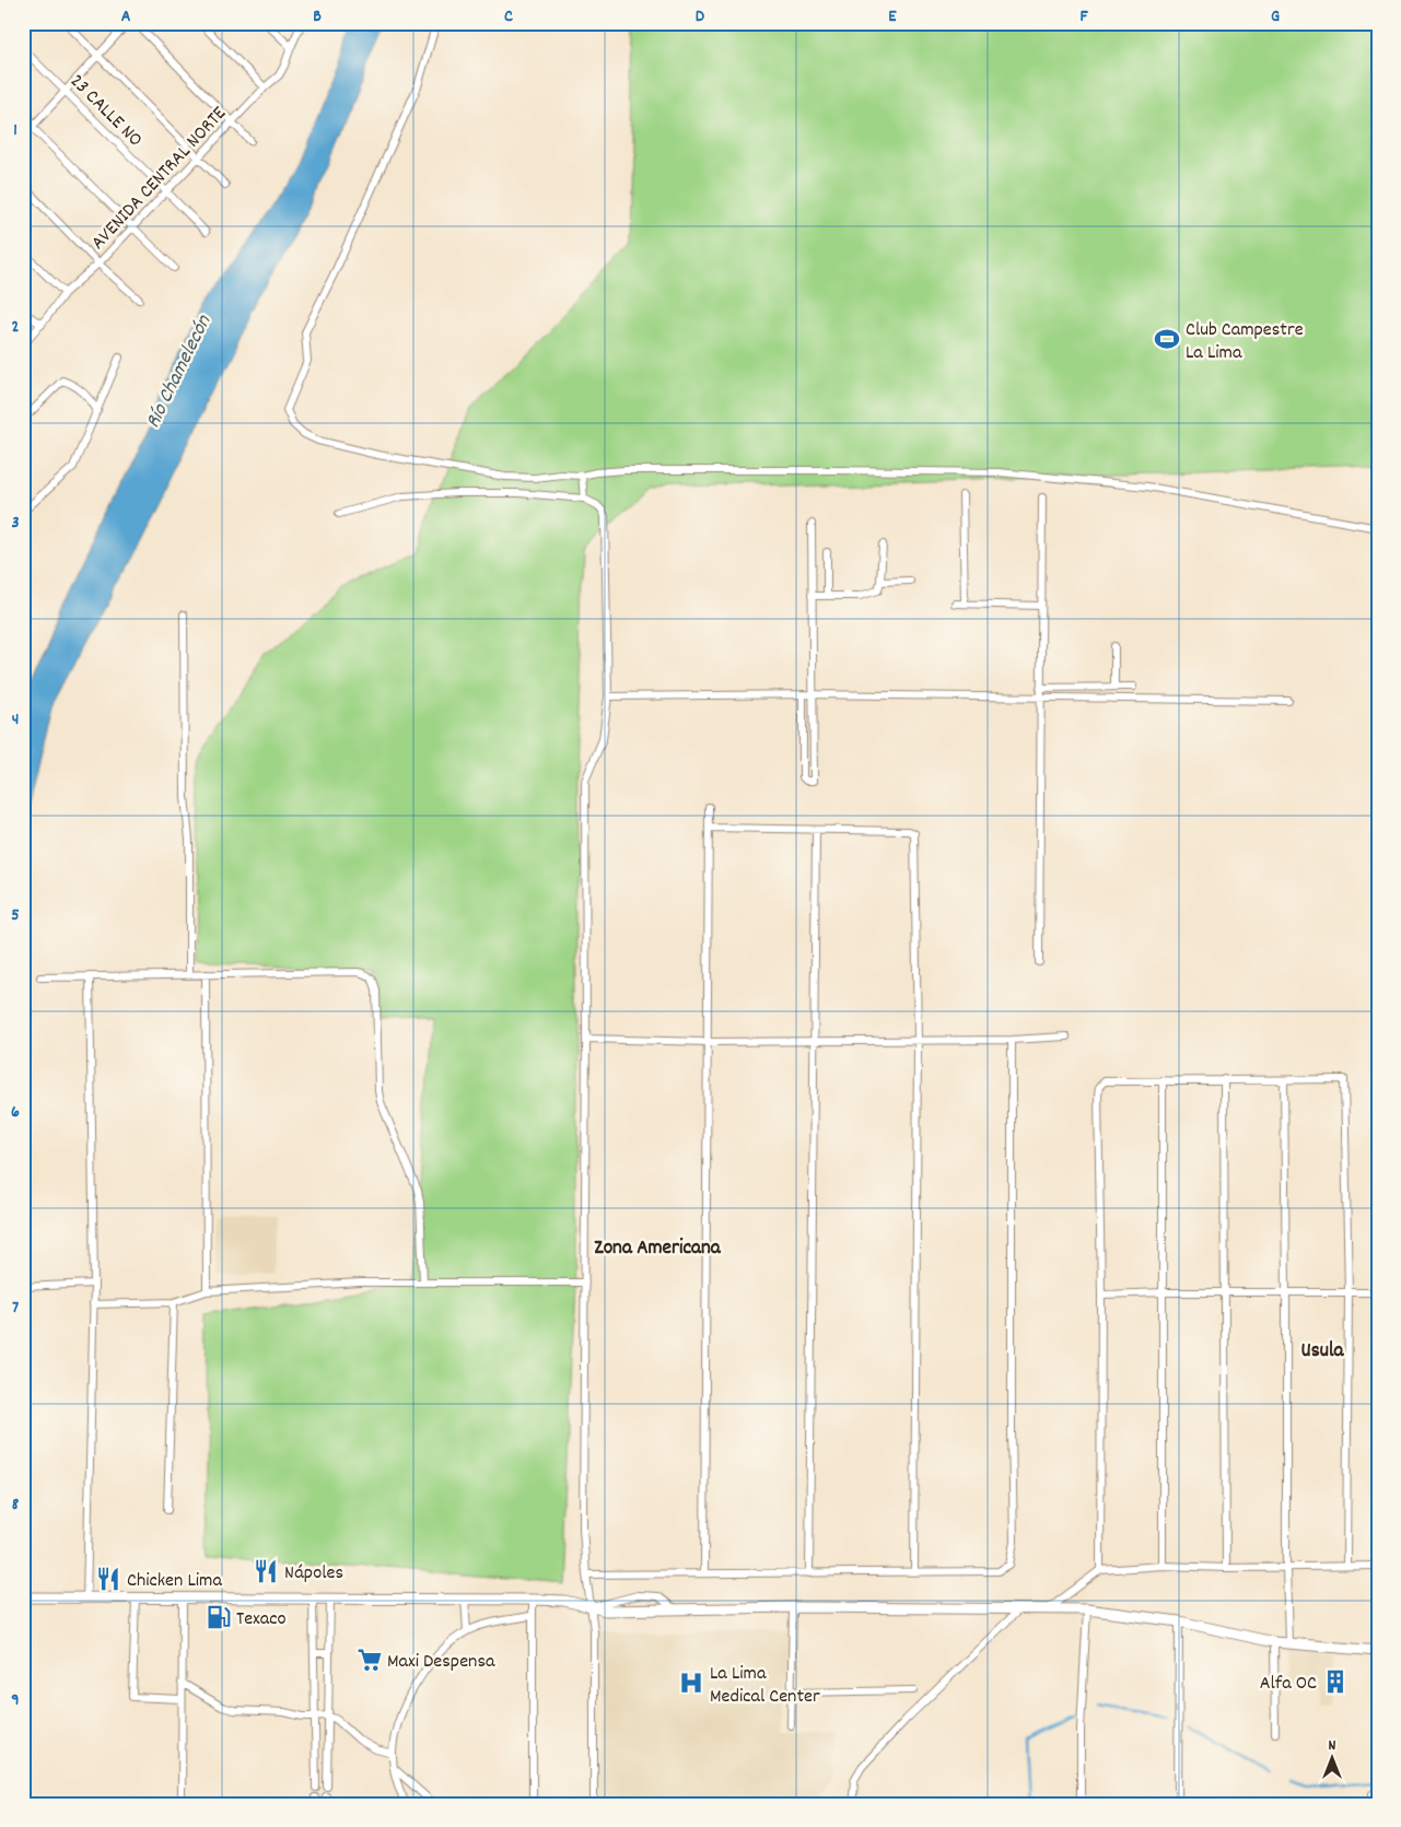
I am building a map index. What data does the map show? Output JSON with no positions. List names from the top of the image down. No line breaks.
{"streets":{"street":["23 CALLE NO","AVENIDA CENTRAL NORTE"]},"crossings":[["23 CALLE NO","AVENIDA CENTRAL NORTE"]],"districts":["Zona Americana","Usula"],"water":["Río Chamelecón"],"places":{"sports":["Club Campestre La Lima"],"restaurant":["Nápoles","Chicken Lima"],"fuel station":["Texaco"],"supermarket":["Maxi Despensa"],"building":["Alfa OC"],"hospital":["La Lima Medical Center"]},"north":"top","grid":{"columns":["A","B","C","D","E","F","G"],"rows":["1","2","3","4","5","6","7","8","9"]}}
